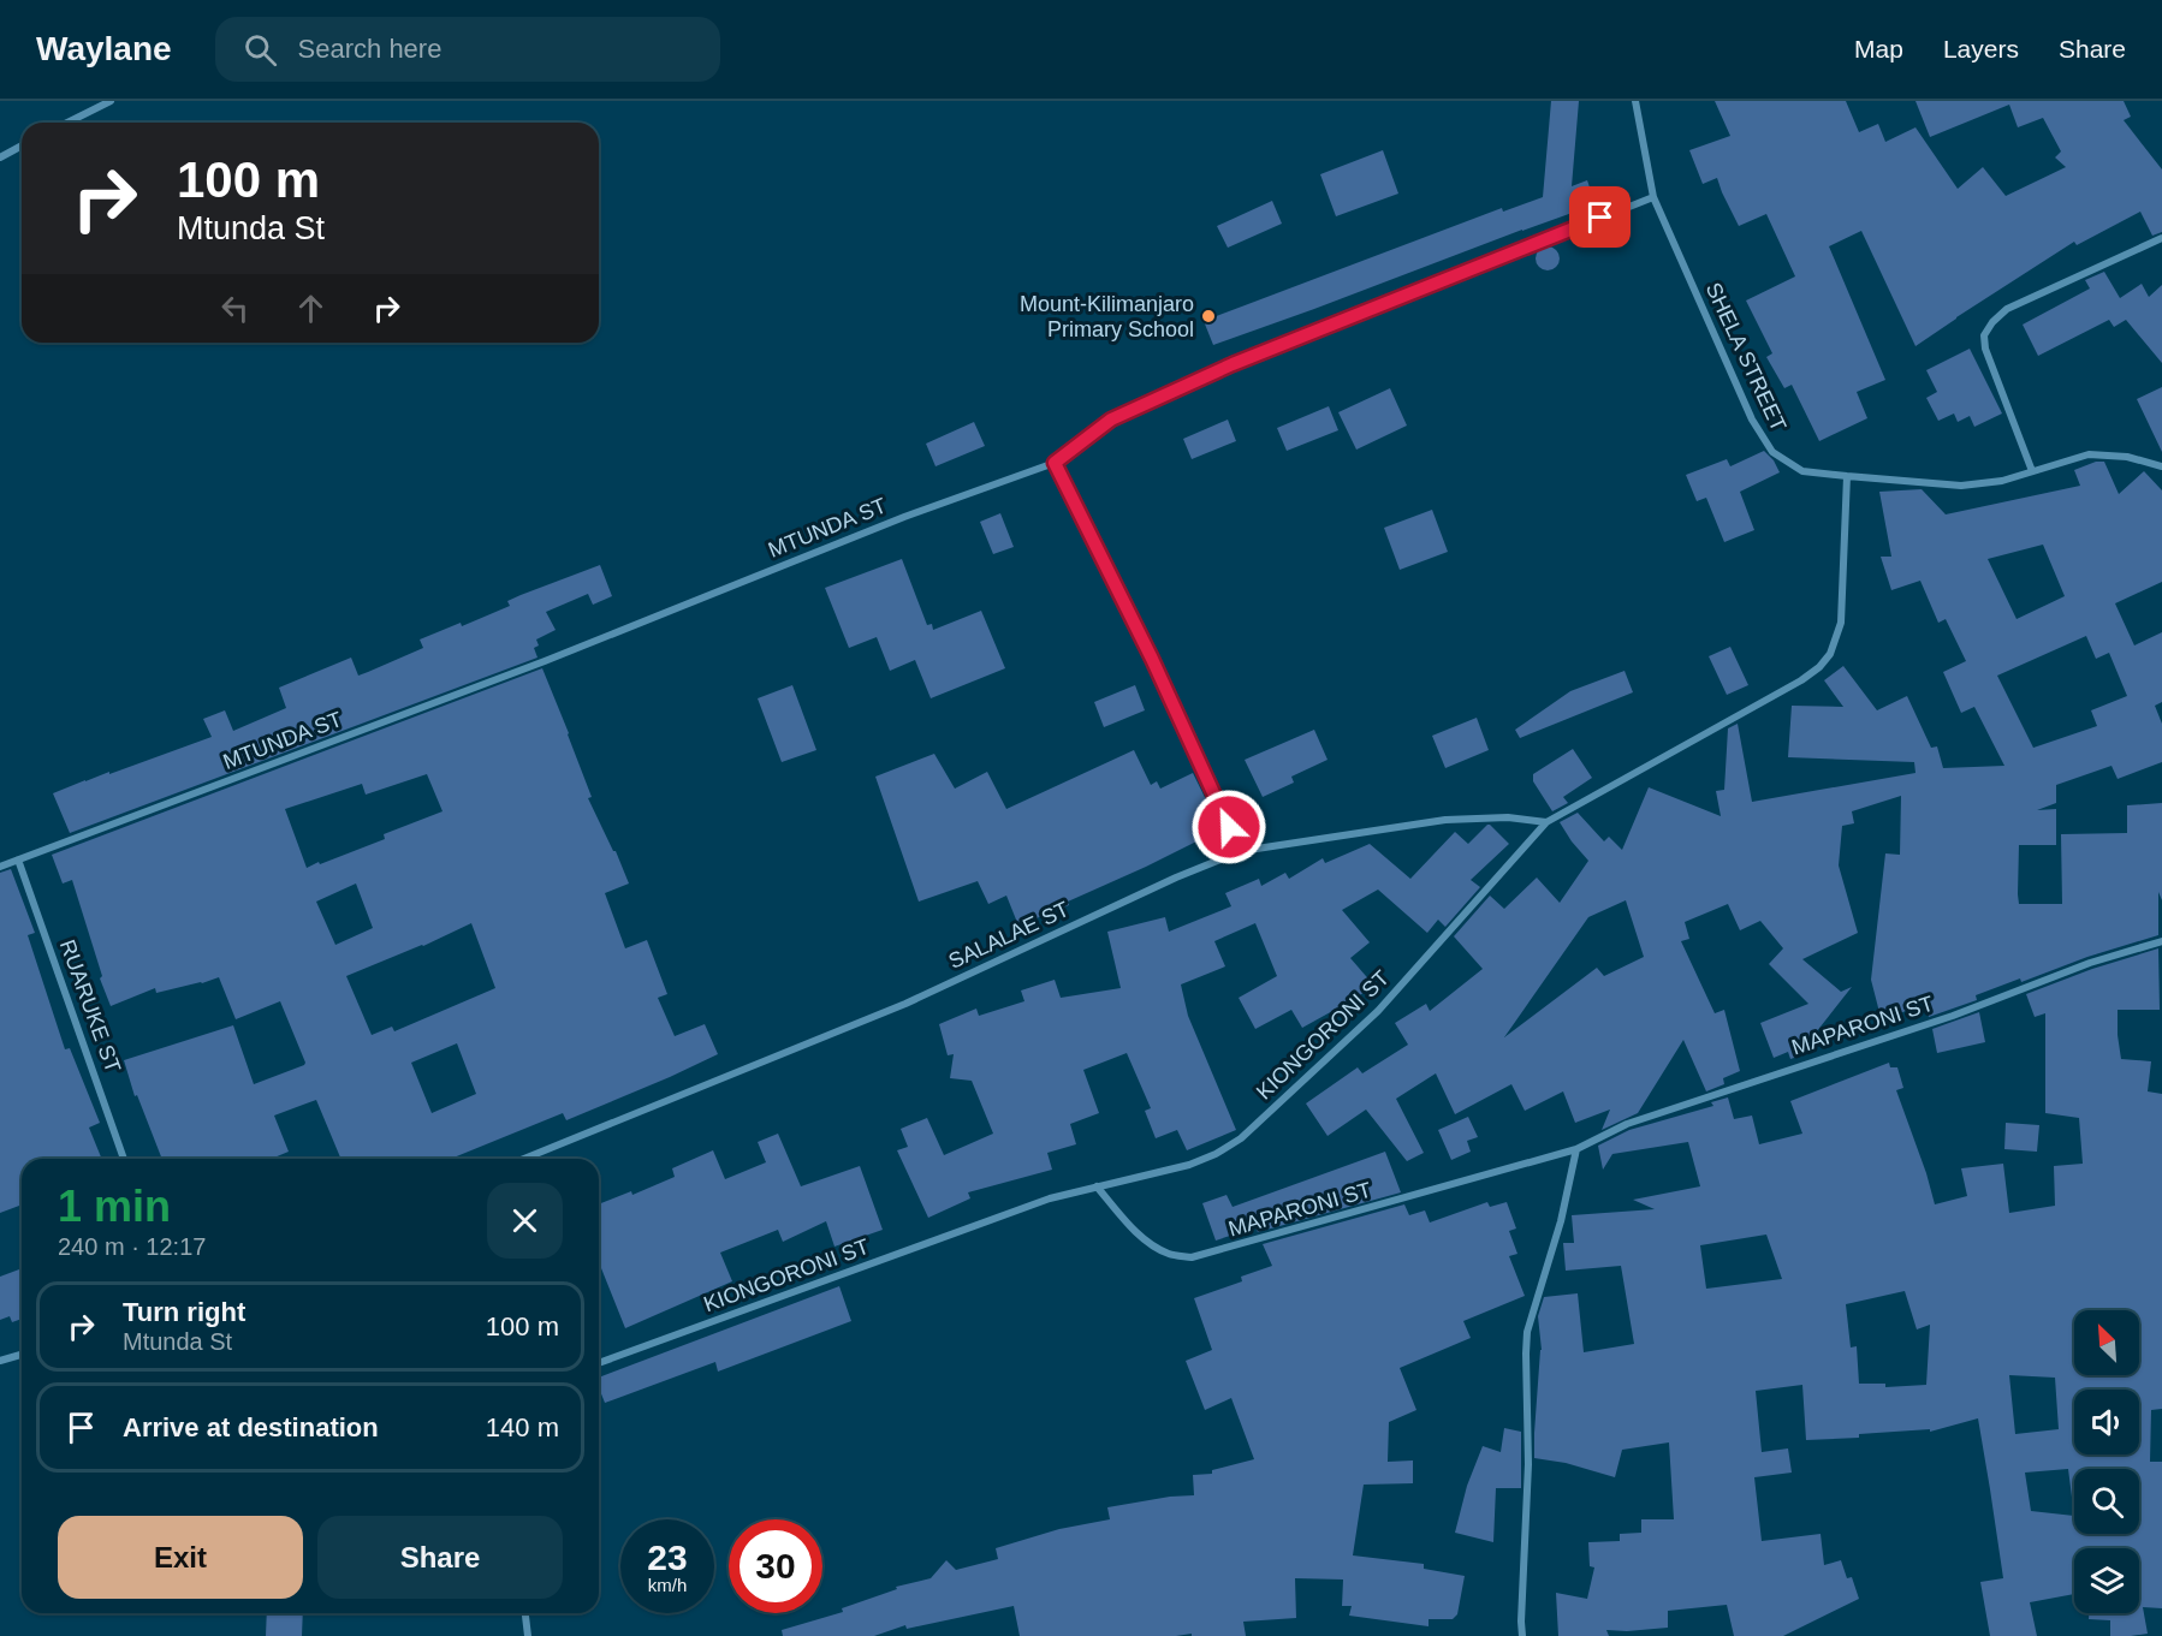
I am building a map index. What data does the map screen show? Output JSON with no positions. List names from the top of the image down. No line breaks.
{"streets":{"street":["SHELA STREET","MTUNDA ST","SALALAE ST","RUARUKE ST","MAPARONI ST","KIONGORONI ST"]},"crossings":[["SHELA STREET","MTUNDA ST"],["SHELA STREET","KIONGORONI ST"],["MTUNDA ST","RUARUKE ST"],["SALALAE ST","KIONGORONI ST"],["MAPARONI ST","KIONGORONI ST"]],"places":["Mount-Kilimanjaro Primary School"],"north":"top left","page":{"header":"Waylane","search":"Search here","nav":["Map","Layers","Share"],"turn":["100 m","Mtunda St"],"heading":["1 min","240 m · 12:17"],"list":[{"name":"Turn right","note":"Mtunda St","value":"100 m"},{"name":"Arrive at destination","value":"140 m"}],"buttons":["Exit","Share"],"speed":"23 km/h","limit":"30"}}
